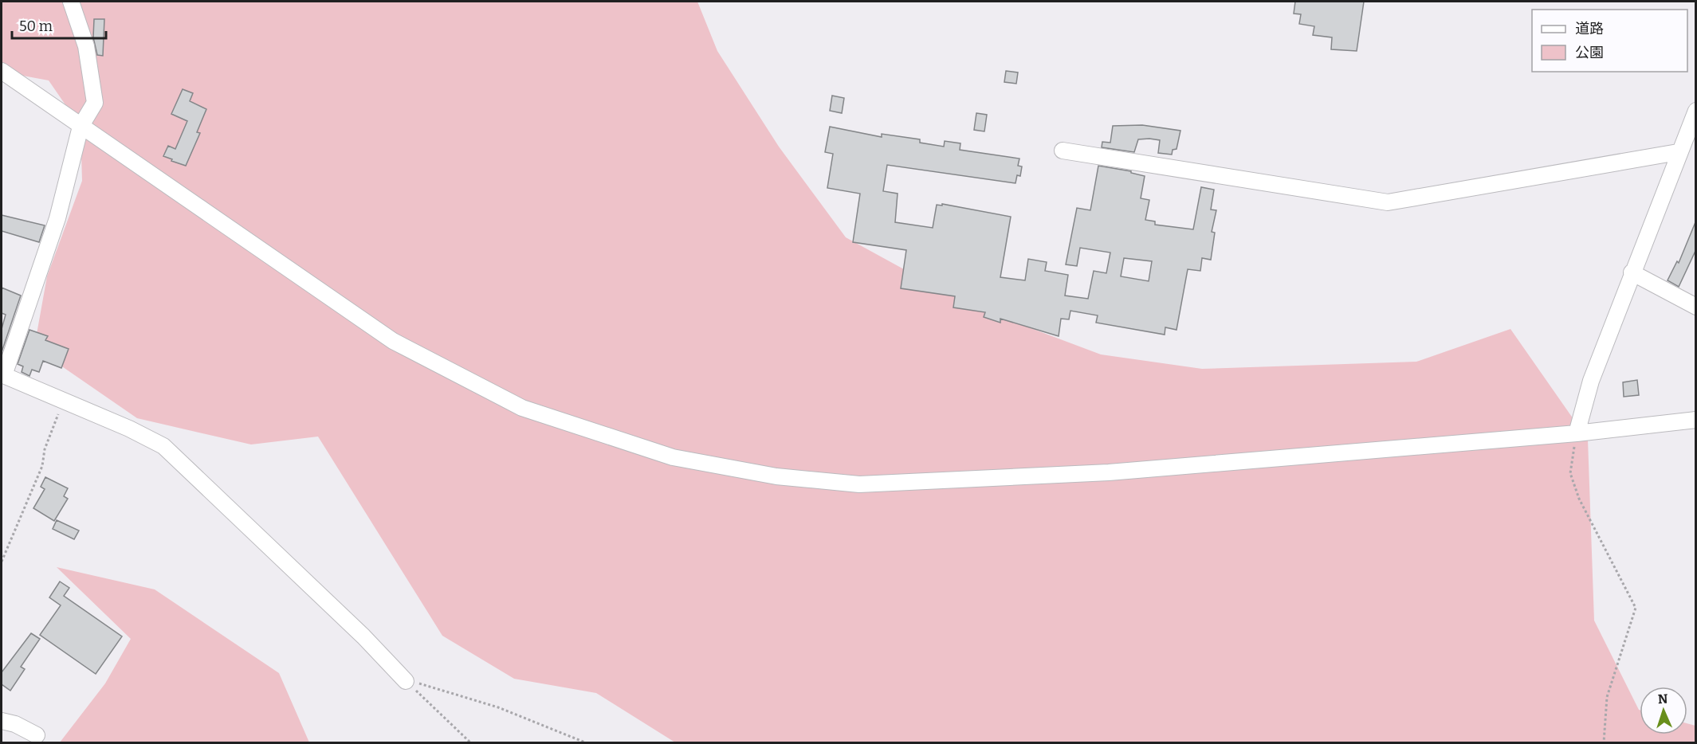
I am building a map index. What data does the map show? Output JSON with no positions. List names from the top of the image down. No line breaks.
{"legend":["道路","公園"],"scale_bar":"50 m","north":"top"}
